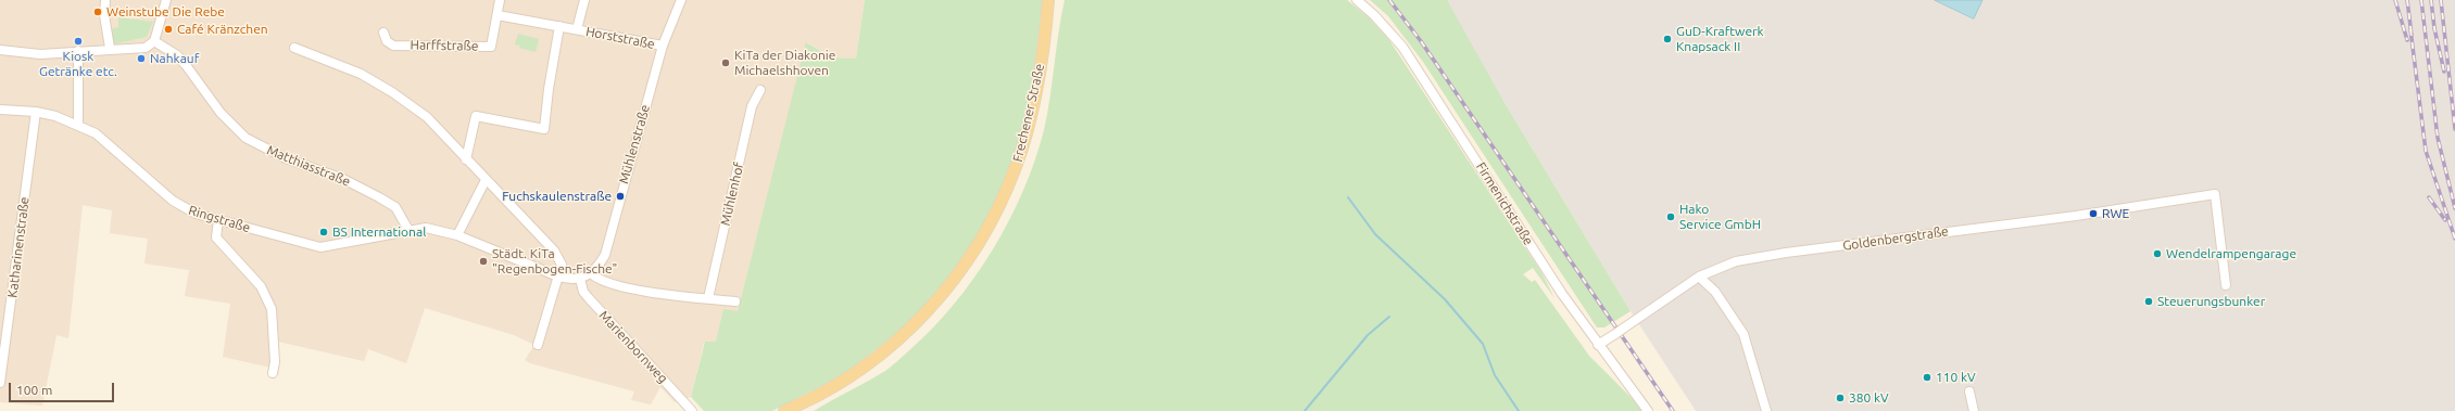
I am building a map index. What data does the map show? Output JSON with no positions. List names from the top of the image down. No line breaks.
{"streets":{"main road":["Frechener Straße"],"street":["Horststraße","Harffstraße","Mühlenstraße","Matthiasstraße","Mühlenhof","Firmenichstraße","Ringstraße","Goldenbergstraße","Katharinenstraße","Marienbornweg"]},"crossings":[["Horststraße","Harffstraße"],["Horststraße","Mühlenstraße"],["Matthiasstraße","Ringstraße"],["Firmenichstraße","Goldenbergstraße"],["Ringstraße","Katharinenstraße"]],"places":["Weinstube Die Rebe","Café Kränzchen","GuD-Kraftwerk Knapsack II","Kiosk Getränke etc.","Nahkauf","KiTa der Diakonie Michaelshhoven","Fuchskaulenstraße","RWE","Hako Service GmbH","BS International","Wendelrampengarage","Städt. KiTa \"Regenbogen-Fische\"","Steuerungsbunker","110 kV","380 kV"],"scale_bar":"100 m"}
